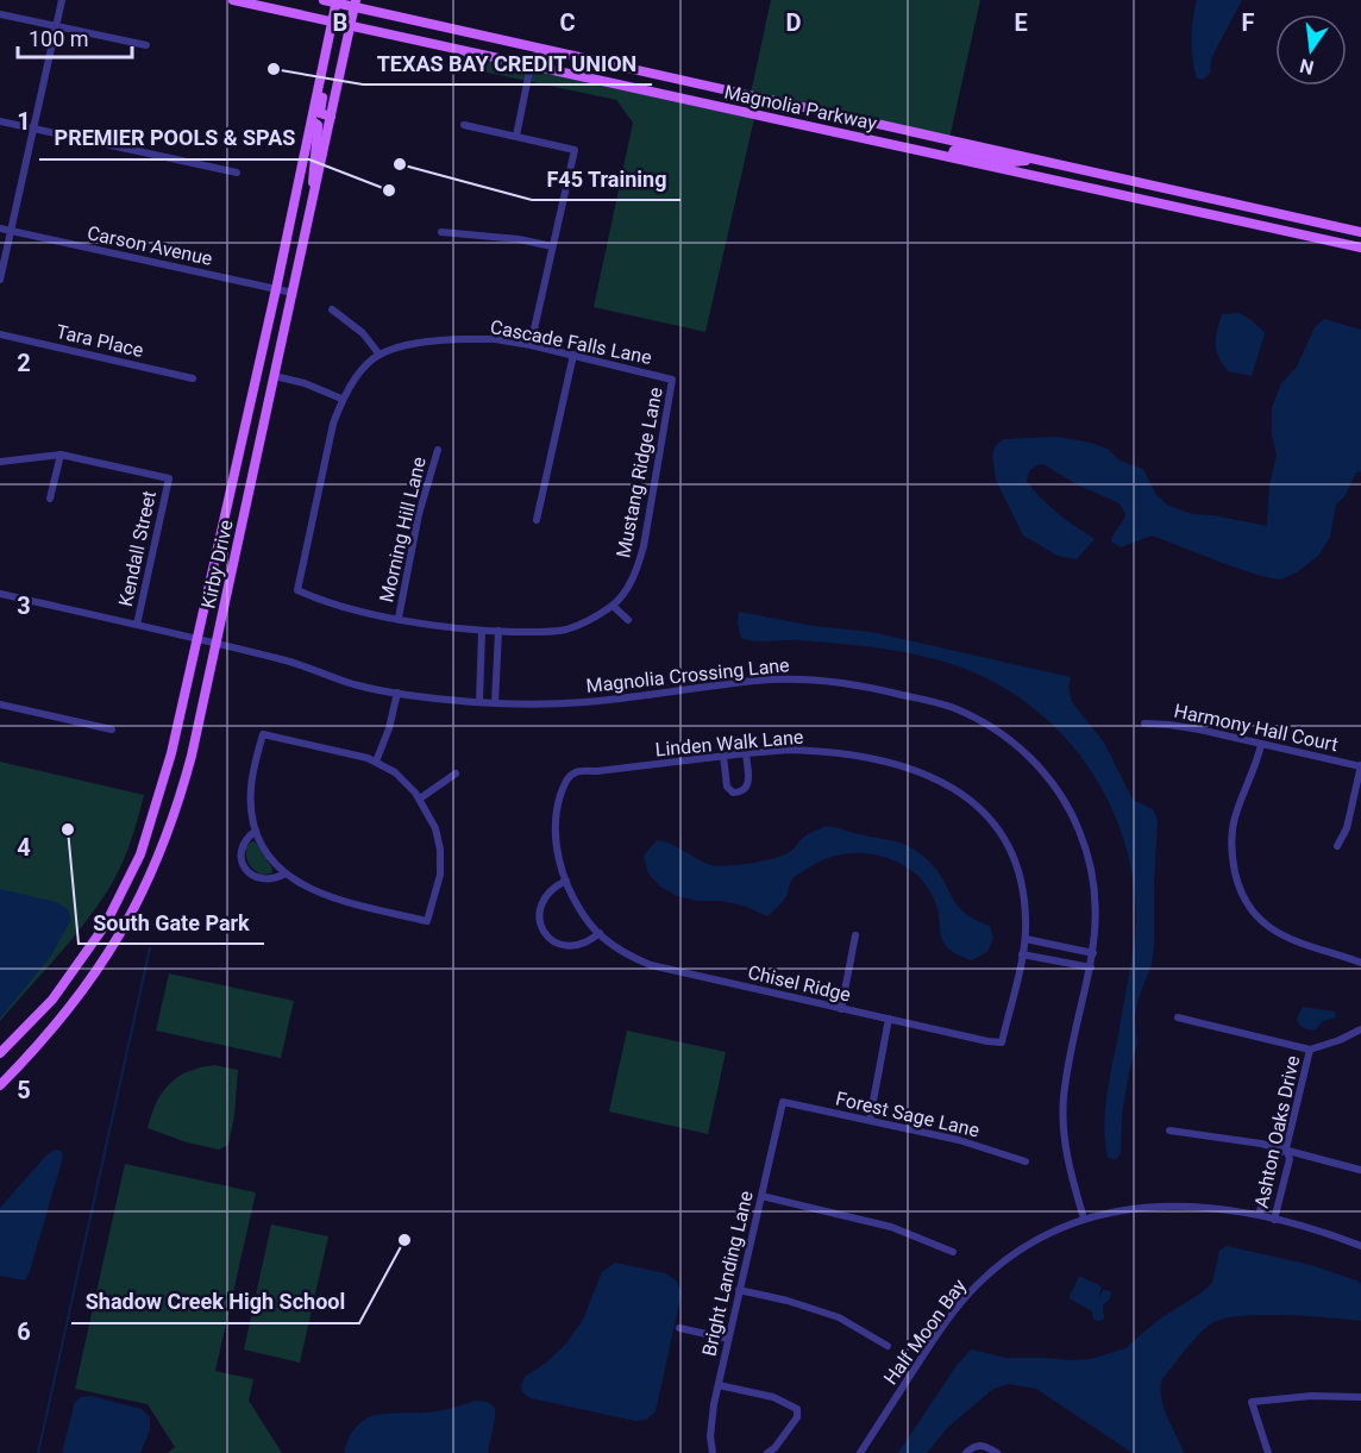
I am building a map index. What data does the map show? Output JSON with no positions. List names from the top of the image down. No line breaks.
{"streets":{"main road":["Magnolia Parkway","Kirby Drive"],"street":["Carson Avenue","Tara Place","Cascade Falls Lane","Mustang Ridge Lane","Morning Hill Lane","Kendall Street","Magnolia Crossing Lane","Harmony Hall Court","Linden Walk Lane","Chisel Ridge","Forest Sage Lane","Ashton Oaks Drive","Bright Landing Lane","Half Moon Bay"]},"crossings":[["Magnolia Parkway","Kirby Drive"],["Carson Avenue","Kirby Drive"],["Cascade Falls Lane","Mustang Ridge Lane"],["Kendall Street","Magnolia Crossing Lane"],["Kirby Drive","Magnolia Crossing Lane"],["Magnolia Crossing Lane","Half Moon Bay"],["Linden Walk Lane","Chisel Ridge"],["Forest Sage Lane","Bright Landing Lane"],["Ashton Oaks Drive","Half Moon Bay"]],"places":["TEXAS BAY CREDIT UNION","F45 Training","PREMIER POOLS & SPAS","South Gate Park","Shadow Creek High School"],"scale_bar":"100 m","north":"bottom","grid":{"columns":["B","C","D","E","F"],"rows":["1","2","3","4","5","6"]}}
